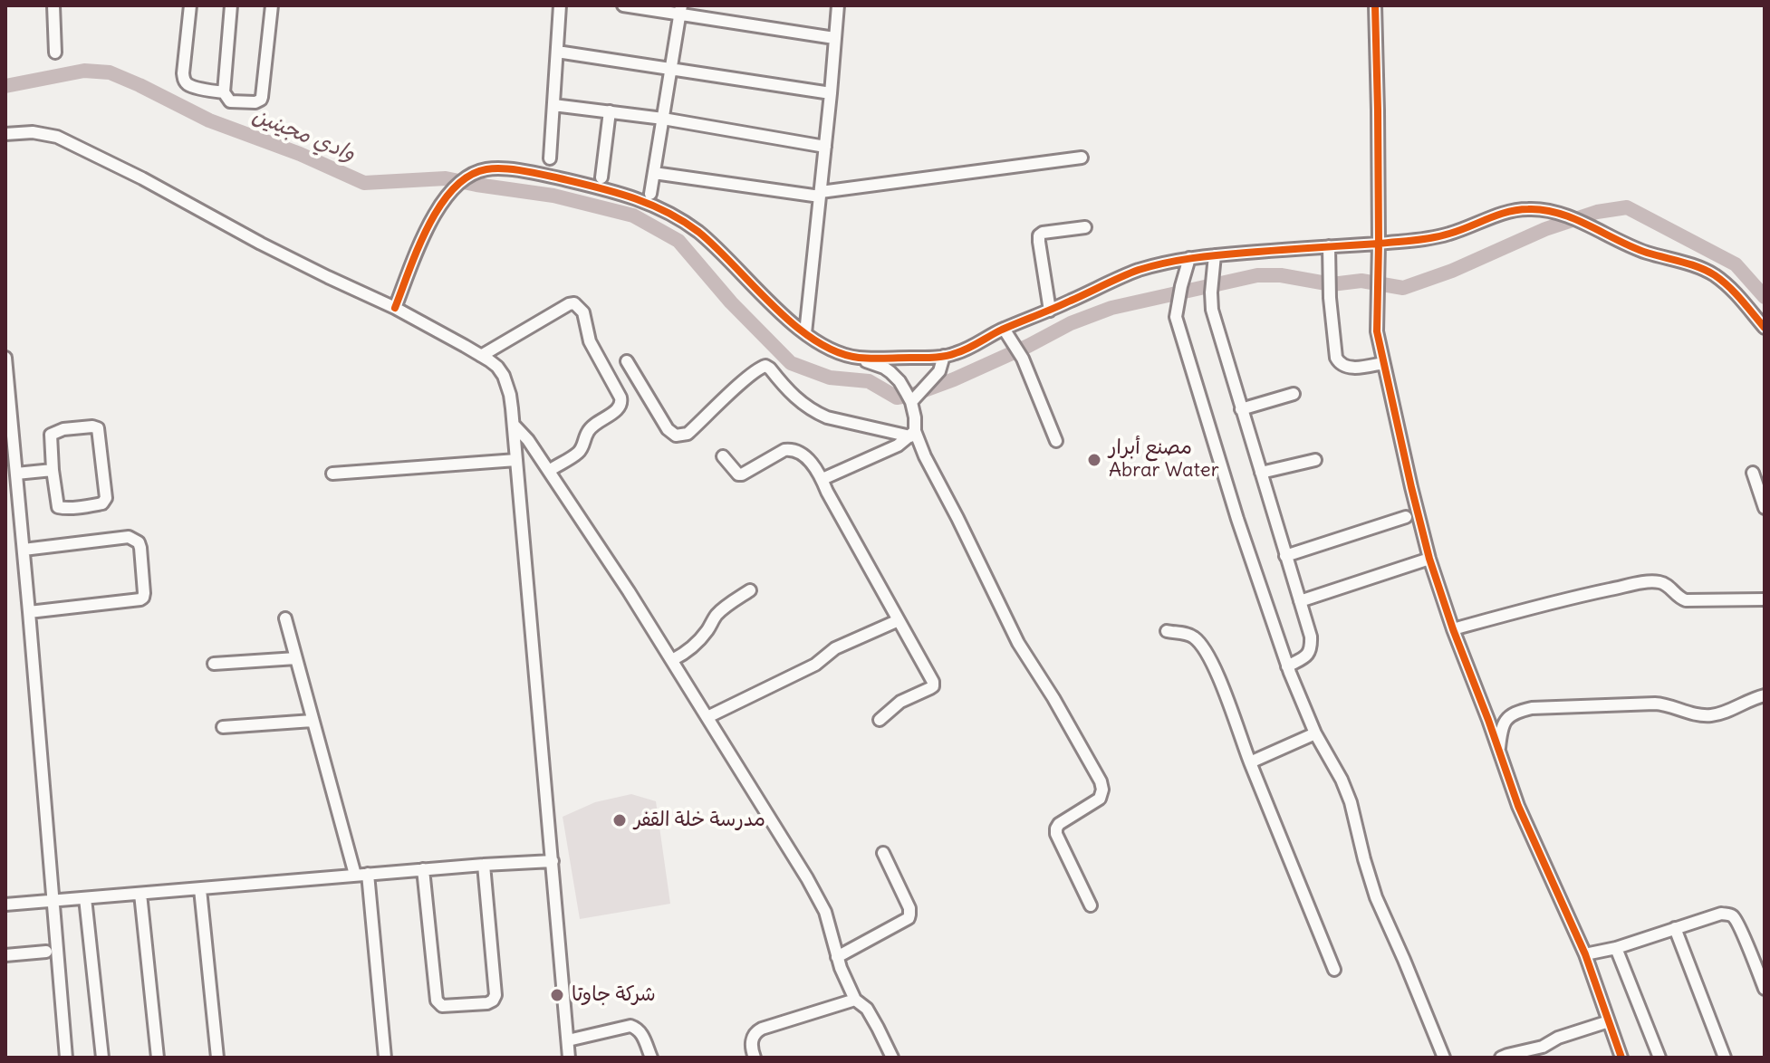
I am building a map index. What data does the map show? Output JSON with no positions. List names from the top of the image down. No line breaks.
{"water":["وادي مجينين"],"places":["مصنع أبرار Abrar Water","مدرسة خلة القفر","شركة جاوتا"]}
